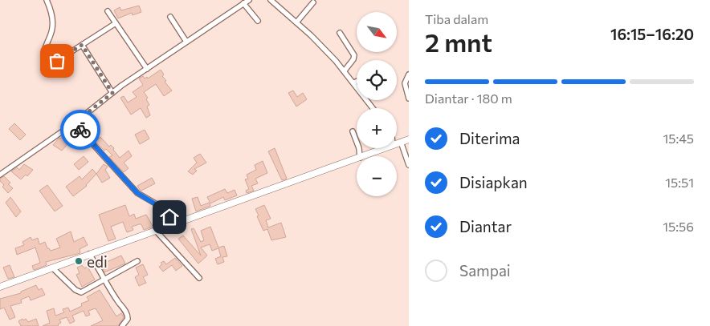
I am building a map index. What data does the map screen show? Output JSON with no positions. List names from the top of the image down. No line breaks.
{"places":["edi"],"north":"bottom right","page":{"heading":["2 mnt","Tiba dalam","16:15–16:20"],"map_buttons":["+","−"],"bar":"Diantar · 180 m","list":[["Diterima","15:45"],["Disiapkan","15:51"],["Diantar","15:56"],"Sampai"]}}
